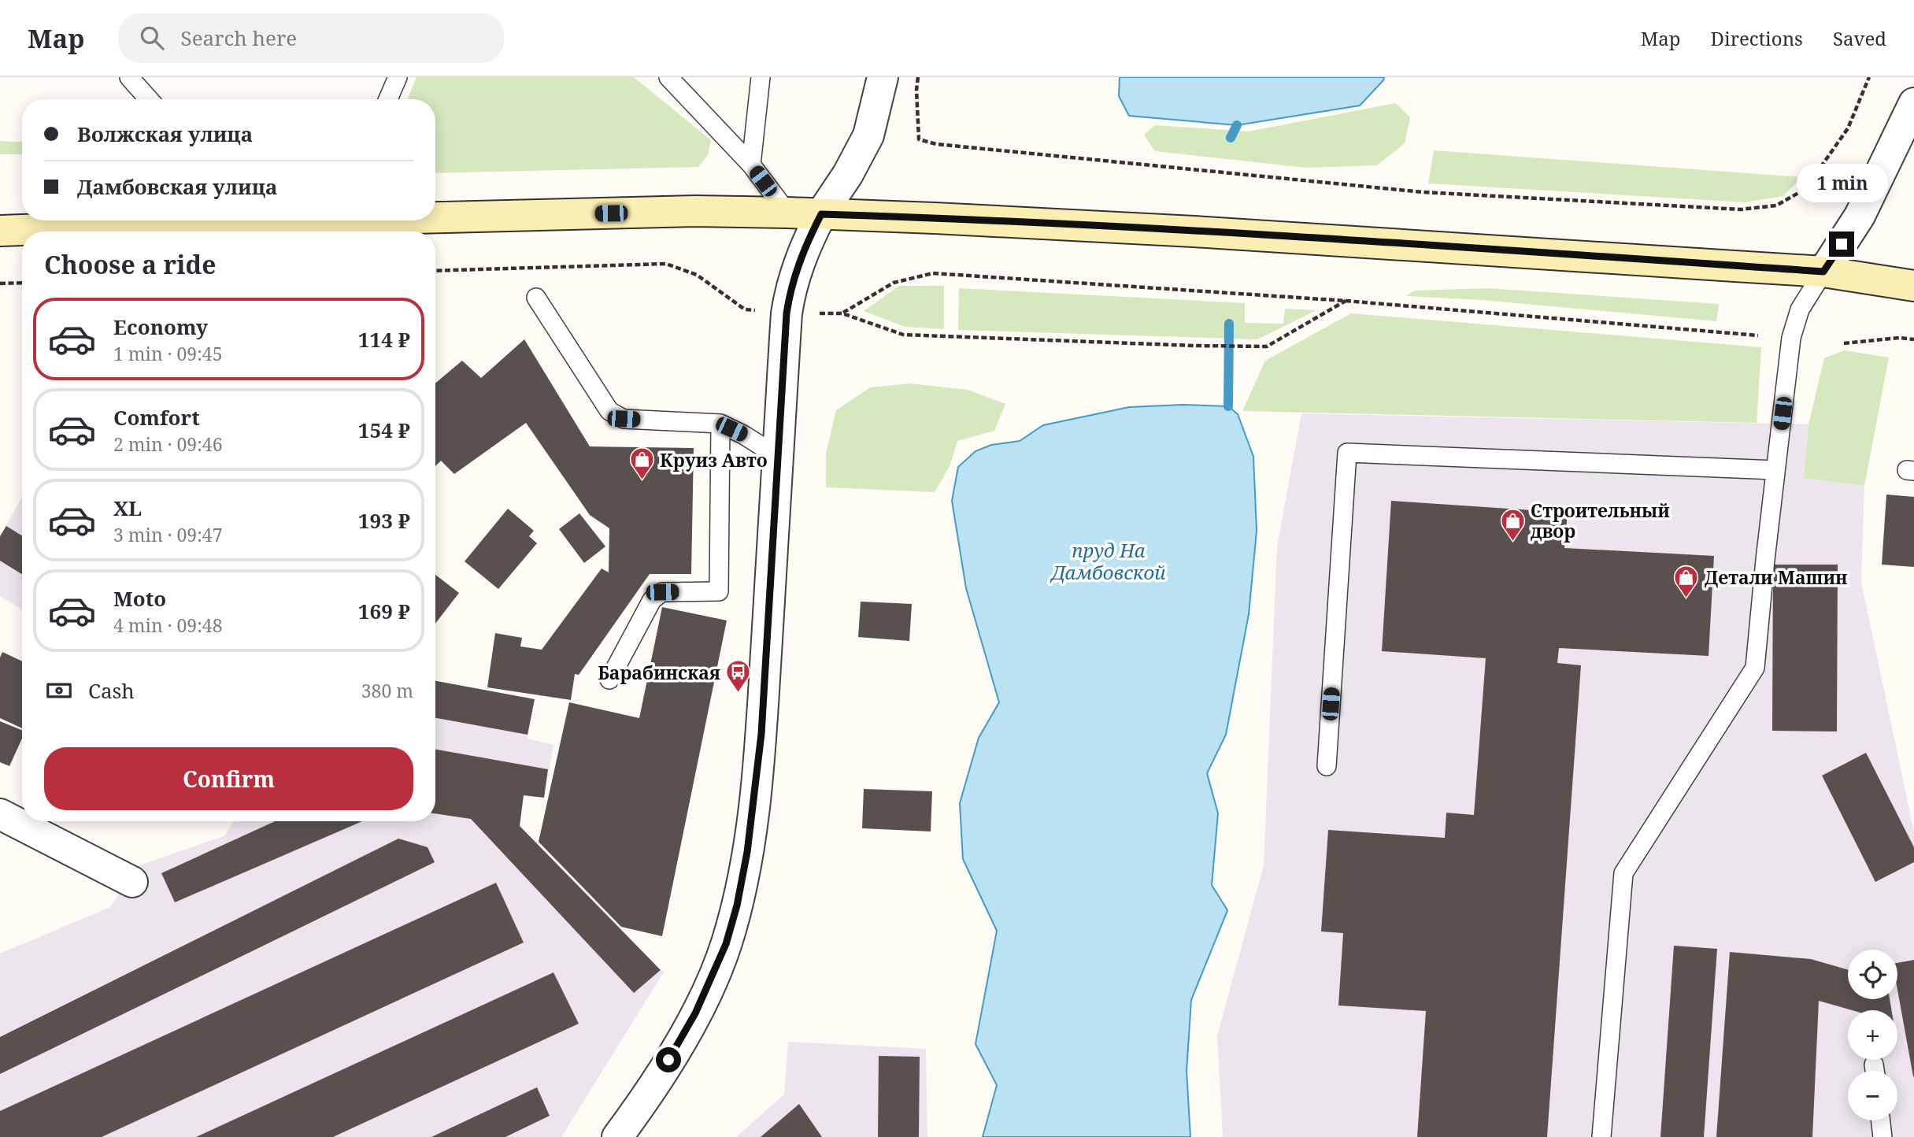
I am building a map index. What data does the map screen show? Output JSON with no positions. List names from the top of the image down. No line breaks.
{"water":["пруд На Дамбовской"],"places":{"shop":["Круиз Авто","Строительный двор","Детали Машин"],"bus stop":["Барабинская"]},"page":{"header":"Map","search":"Search here","nav":["Map","Directions","Saved"],"banner":["Волжская улица","Дамбовская улица"],"bubble":"1 min","heading":"Choose a ride","list":[{"name":"Economy","note":"1 min · 09:45","value":"114 ₽"},{"name":"Comfort","note":"2 min · 09:46","value":"154 ₽"},{"name":"XL","note":"3 min · 09:47","value":"193 ₽"},{"name":"Moto","note":"4 min · 09:48","value":"169 ₽"}],"pay":["Cash","380 m"],"buttons":"Confirm","map_buttons":["+","−"]}}
